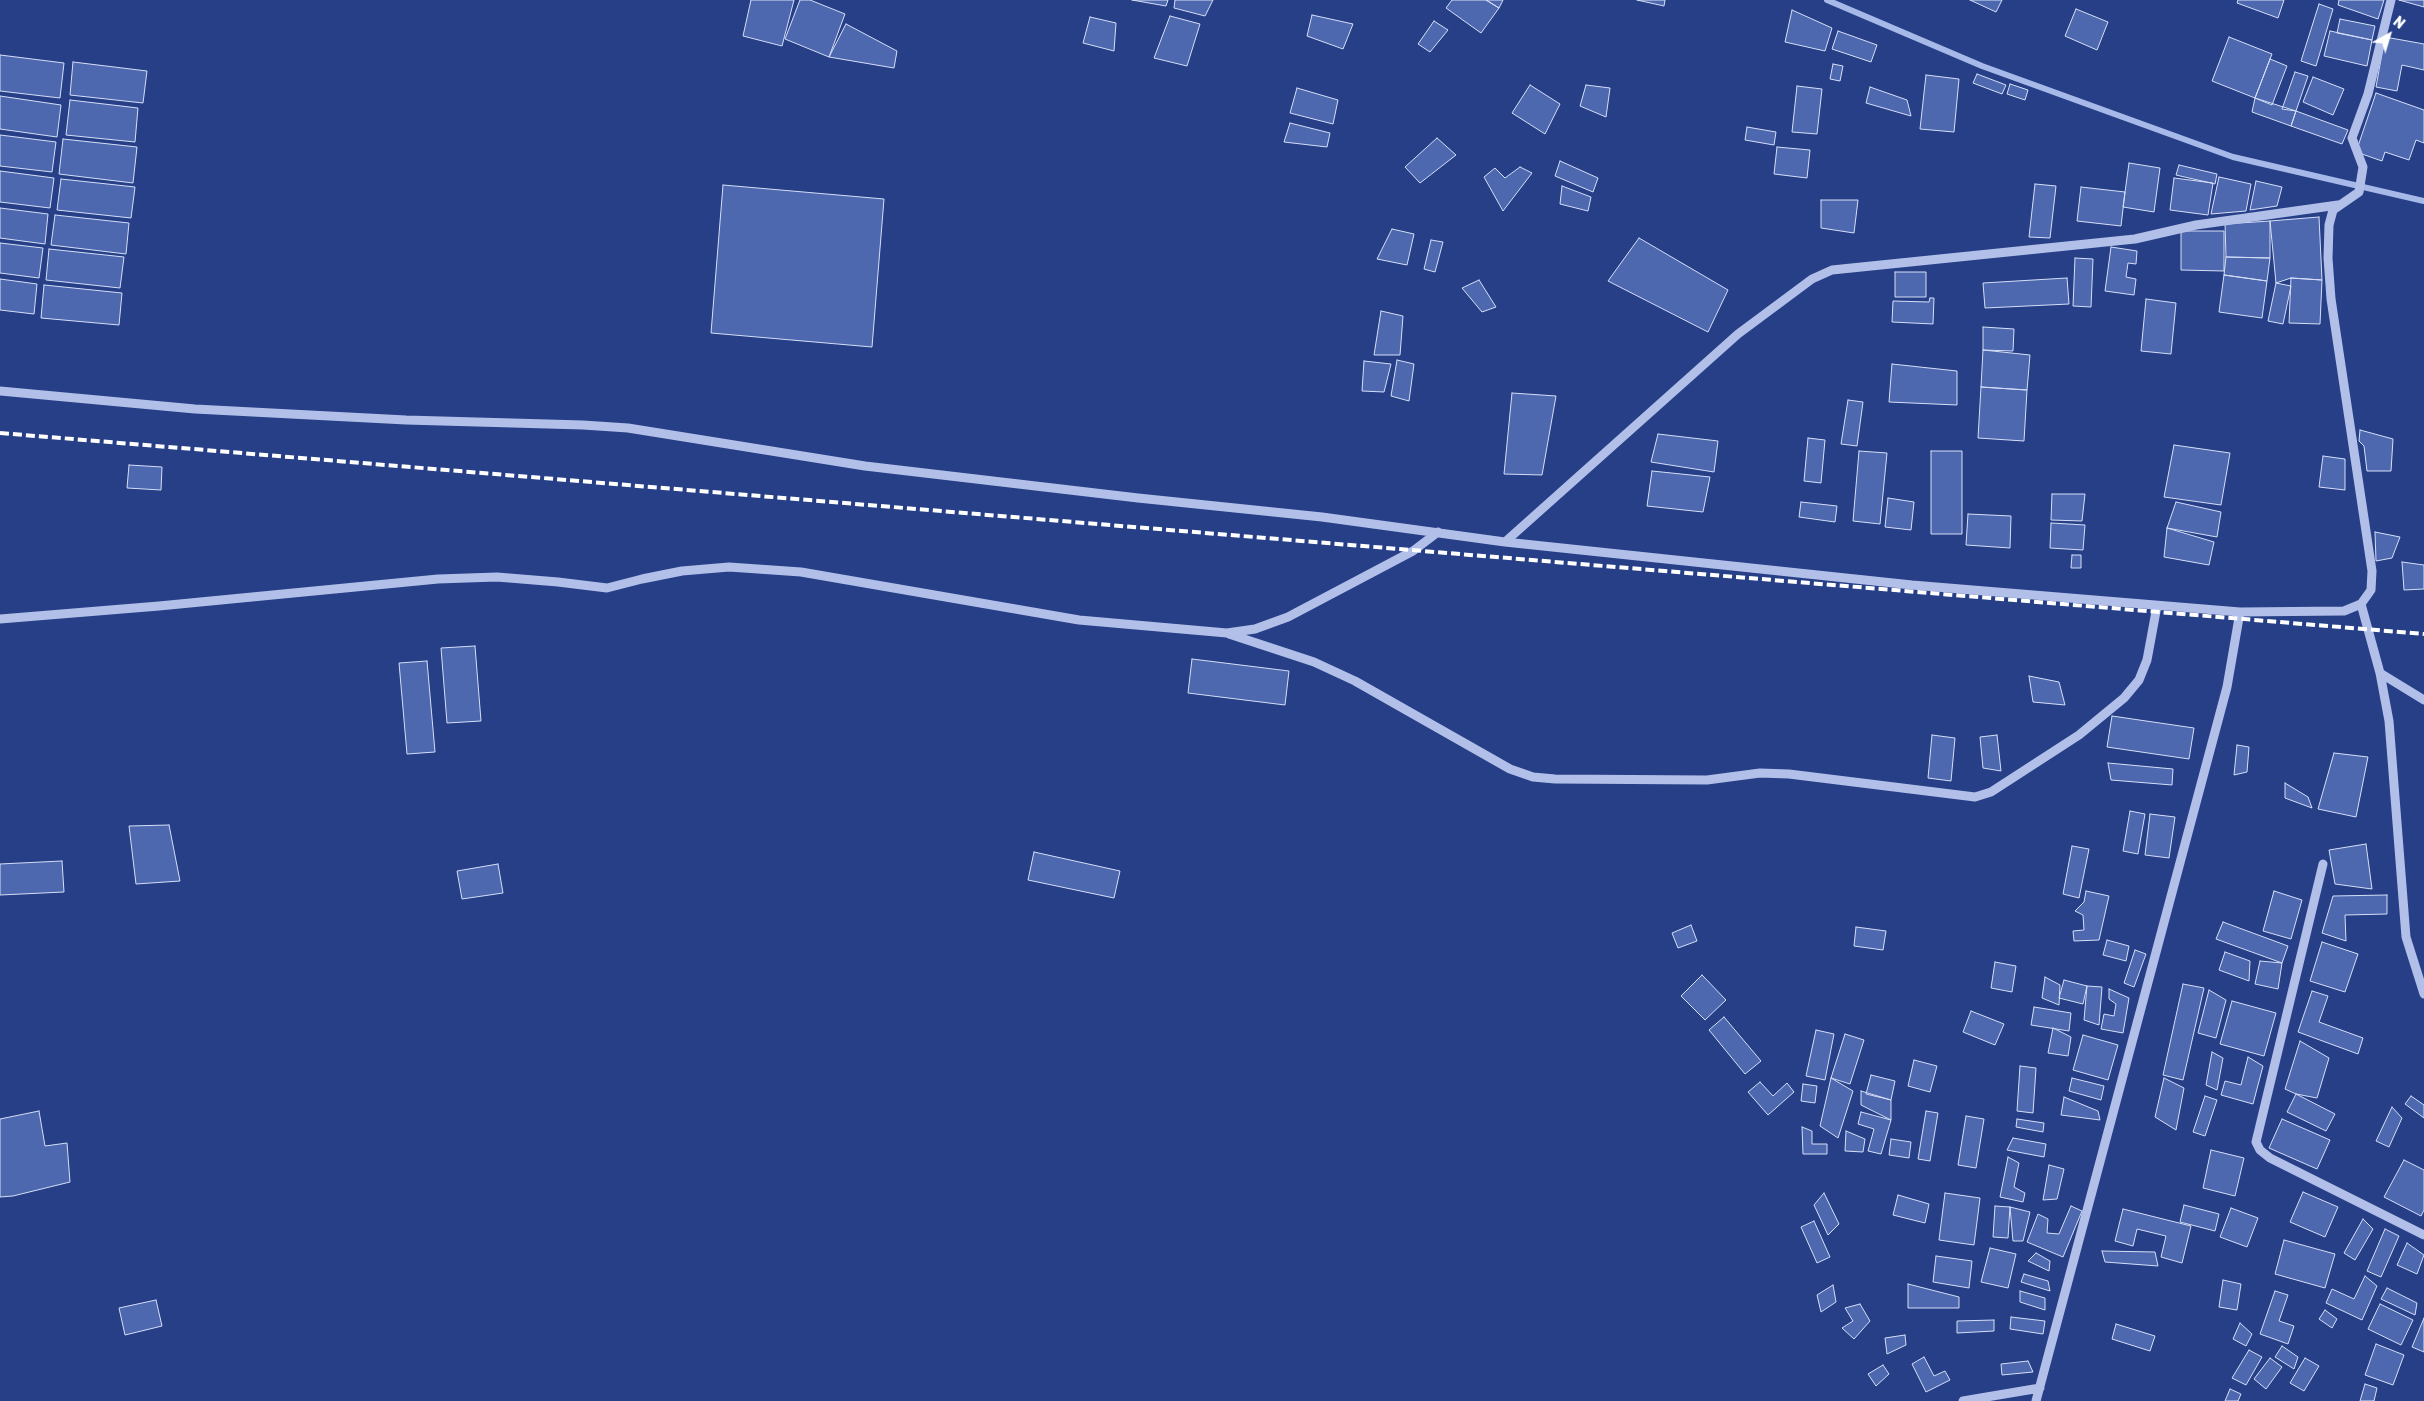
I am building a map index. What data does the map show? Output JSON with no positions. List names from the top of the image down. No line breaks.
{"north":"top right"}
